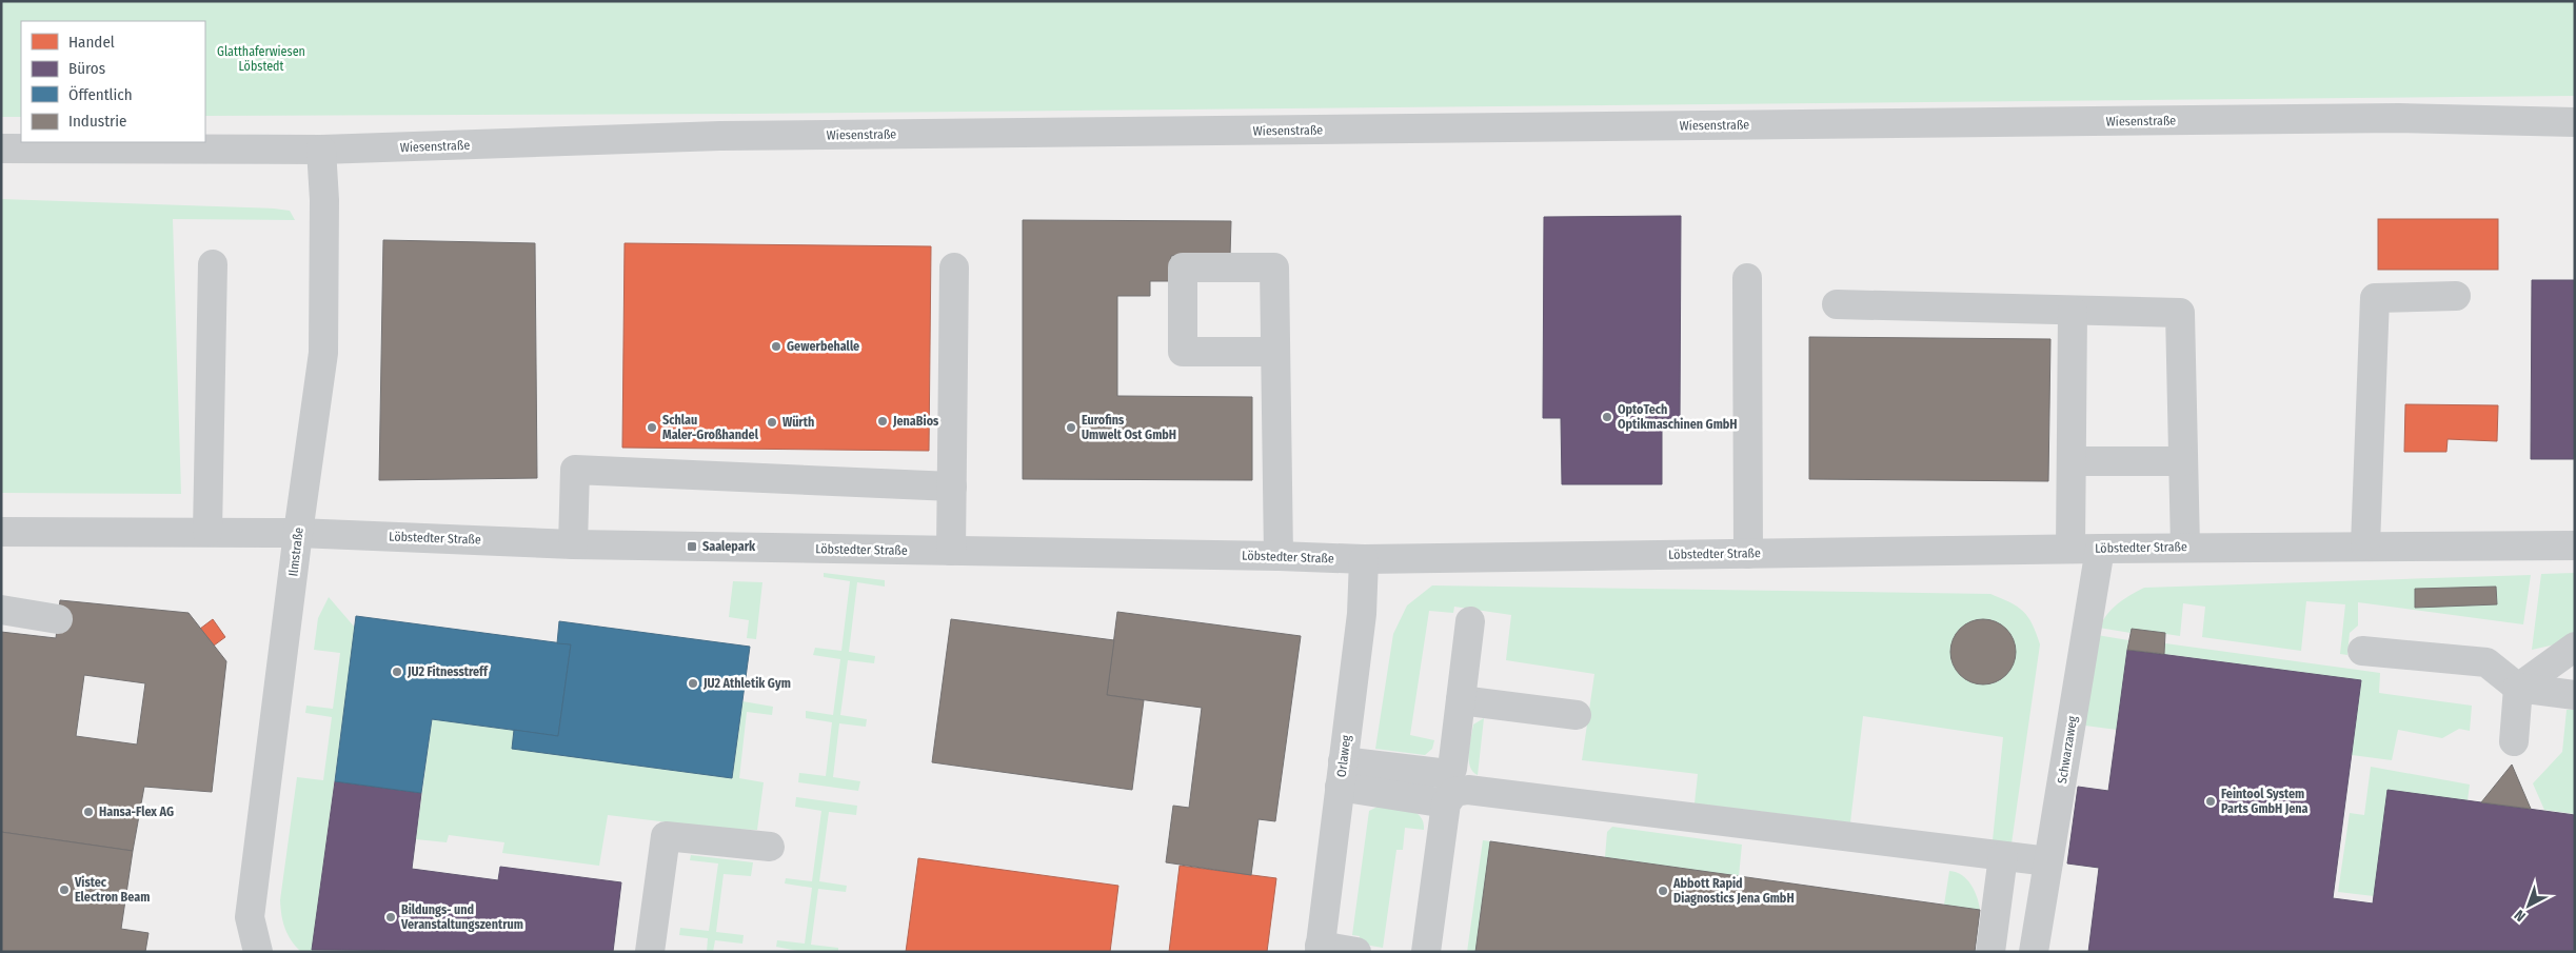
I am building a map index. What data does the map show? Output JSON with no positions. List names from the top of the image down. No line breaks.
{"streets":{"street":["Wiesenstraße","Löbstedter Straße","Ilmstraße","Schwarzaweg","Orlaweg"]},"crossings":[["Wiesenstraße","Ilmstraße"],["Löbstedter Straße","Ilmstraße"],["Löbstedter Straße","Schwarzaweg"],["Löbstedter Straße","Orlaweg"]],"parks":["Glatthaferwiesen Löbstedt"],"places":{"other":["Gewerbehalle","OptoTech Optikmaschinen GmbH","JenaBios","Würth","Schlau Maler-Großhandel","Eurofins Umwelt Ost GmbH","JU2 Fitnesstreff","JU2 Athletik Gym","Feintool System Parts GmbH Jena","Hansa-Flex AG","Vistec Electron Beam","Abbott Rapid Diagnostics Jena GmbH","Bildungs- und Veranstaltungszentrum"],"transit":["Saalepark"]},"legend":["Handel","Büros","Öffentlich","Industrie"],"north":"bottom left"}
